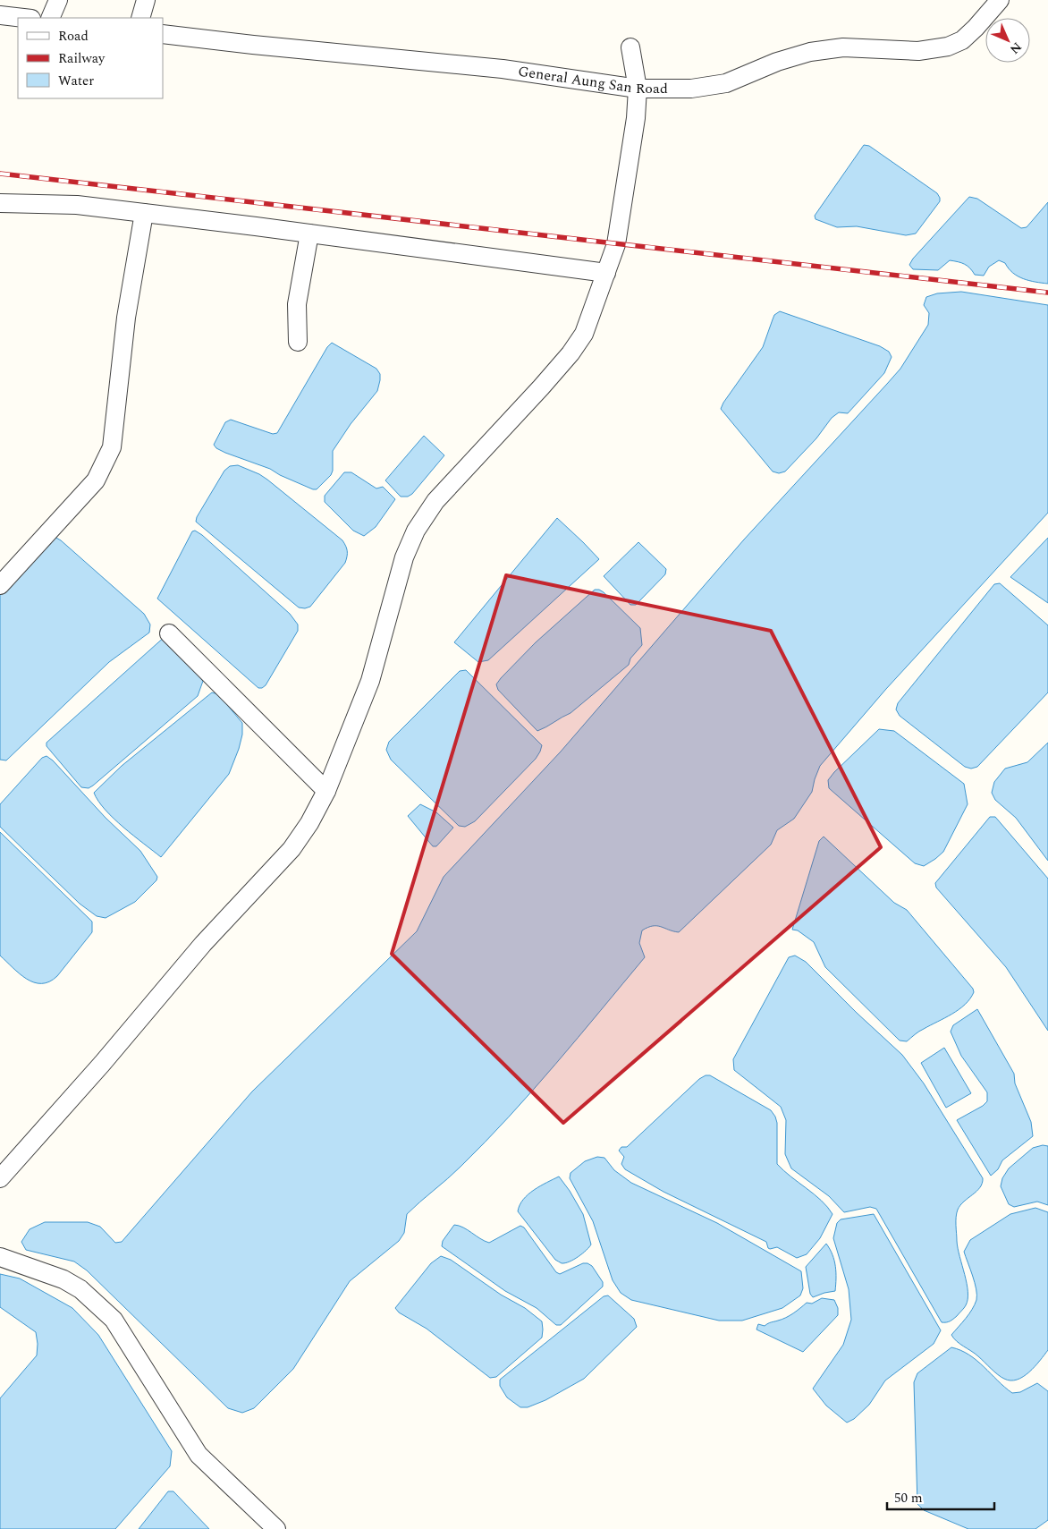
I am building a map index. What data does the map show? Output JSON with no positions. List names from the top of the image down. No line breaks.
{"streets":{"street":["General Aung San Road"]},"legend":["Road","Railway","Water"],"scale_bar":"50 m","north":"bottom right"}
